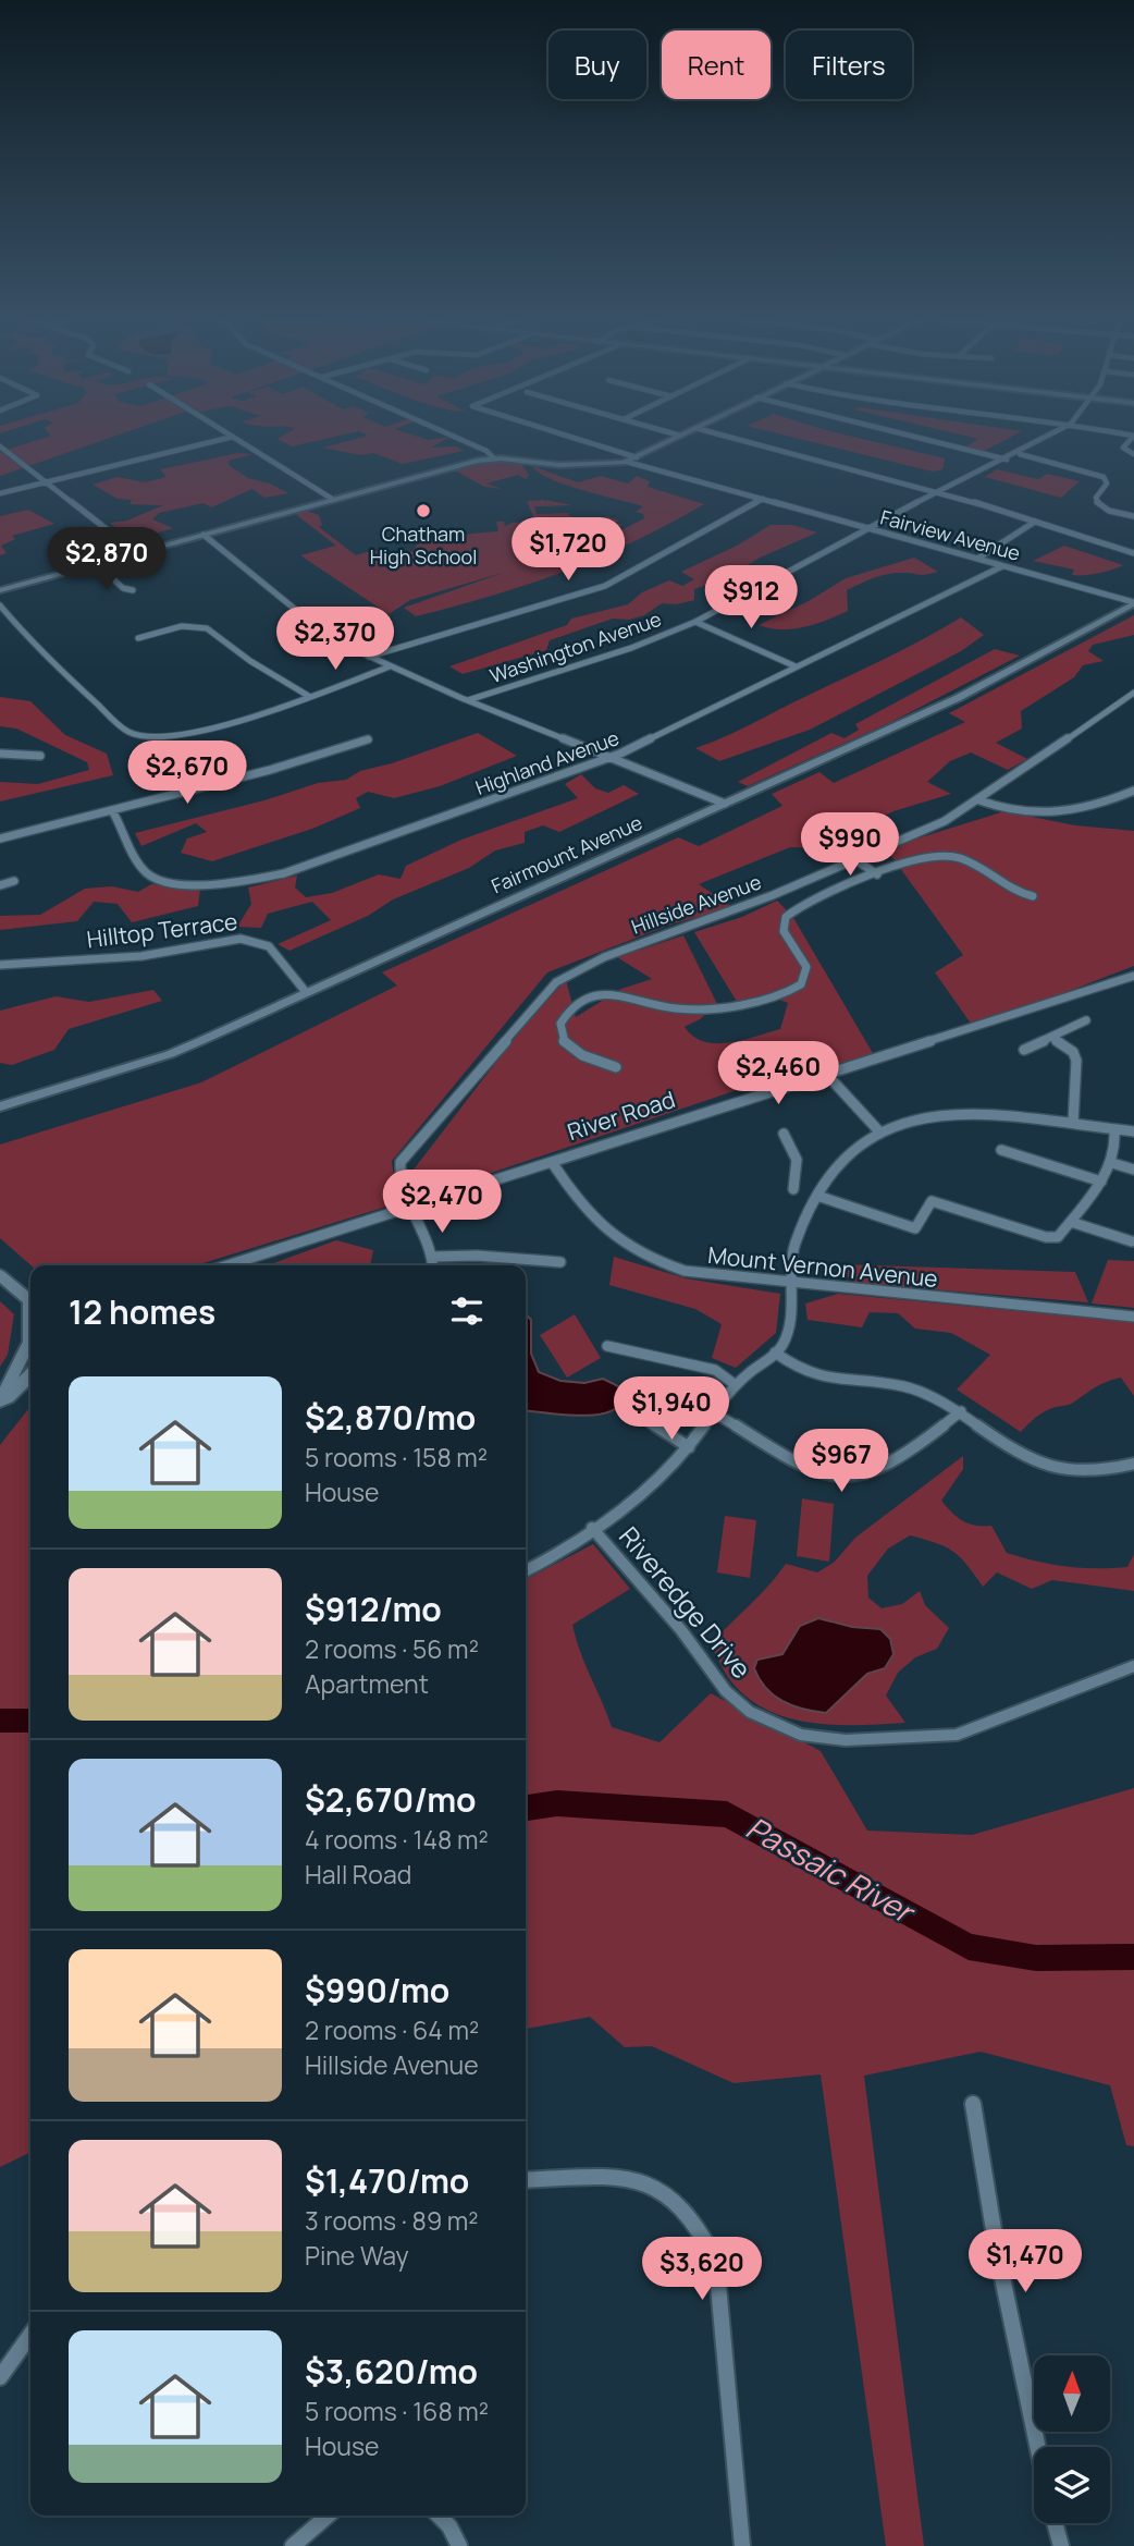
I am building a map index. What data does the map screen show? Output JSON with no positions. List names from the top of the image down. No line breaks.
{"streets":{"main road":["Fairmount Avenue"],"street":["Fairview Avenue","Washington Avenue","Highland Avenue","Hillside Avenue","Hilltop Terrace","River Road","Mount Vernon Avenue","Riveredge Drive"]},"crossings":[["Fairview Avenue","Washington Avenue"],["Fairview Avenue","Highland Avenue"],["Fairview Avenue","Fairmount Avenue"],["Fairmount Avenue","Hilltop Terrace"],["Hillside Avenue","River Road"],["River Road","Mount Vernon Avenue"]],"water":["Passaic River"],"places":["Chatham High School"],"north":"top","page":{"chip":["Buy","Rent","Filters"],"price":["$1,720","$2,870","$912","$2,370","$2,670","$990","$2,460","$2,470","$1,940","$967","$1,470","$3,620"],"heading":"12 homes","list":[{"name":"$2,870/mo","note":"5 rooms · 158 m² · House"},{"name":"$912/mo","note":"2 rooms · 56 m² · Apartment"},{"name":"$2,670/mo","note":"4 rooms · 148 m² · Hall Road"},{"name":"$990/mo","note":"2 rooms · 64 m² · Hillside Avenue"},{"name":"$1,470/mo","note":"3 rooms · 89 m² · Pine Way"},{"name":"$3,620/mo","note":"5 rooms · 168 m² · House"}]}}
